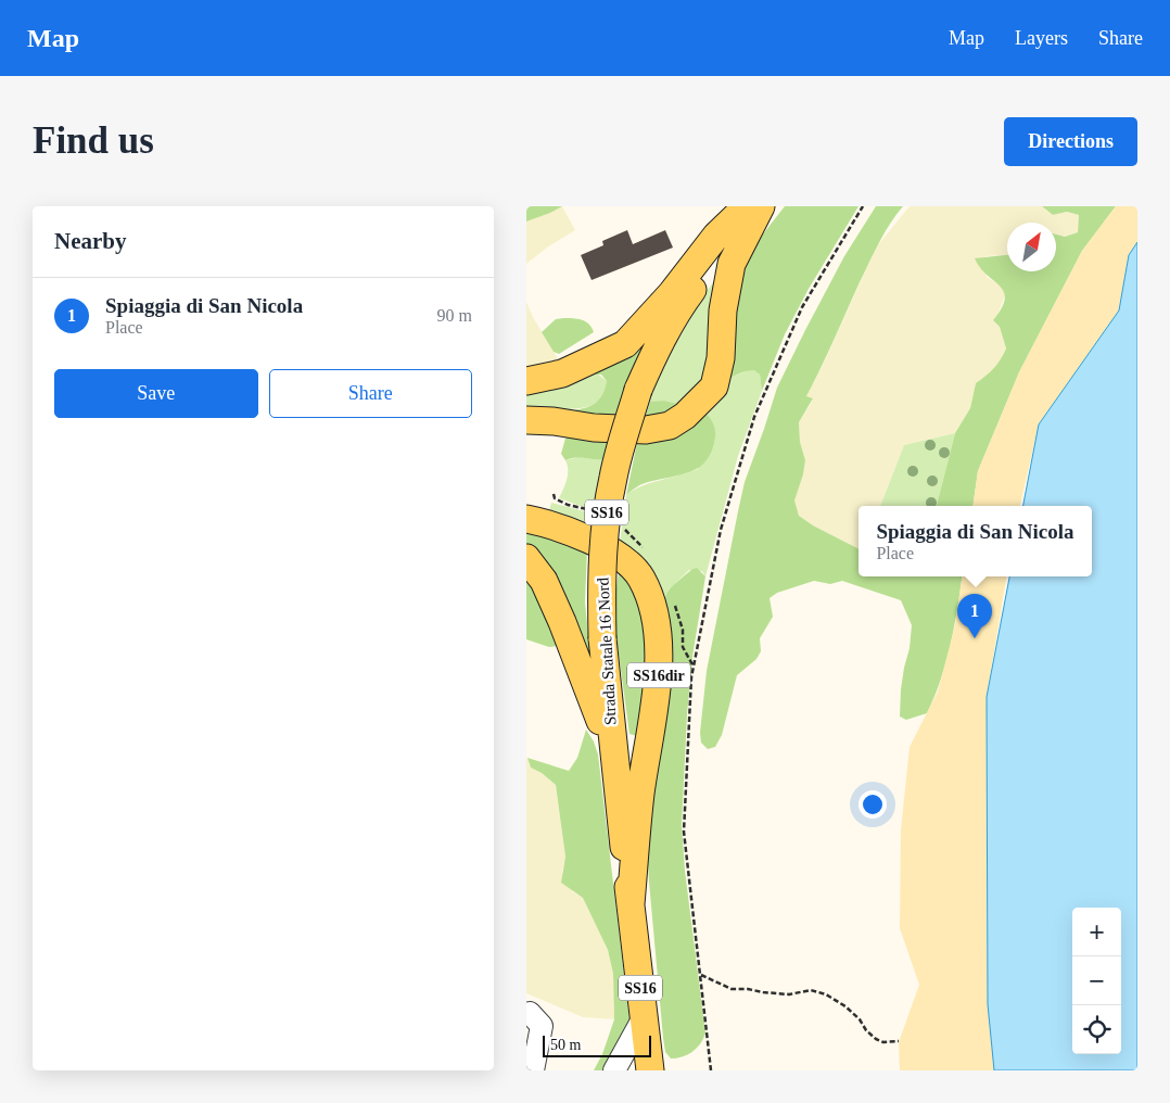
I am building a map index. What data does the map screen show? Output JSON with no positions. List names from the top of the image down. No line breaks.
{"streets":{"main road":["SS16","Strada Statale 16 Nord","SS16dir"]},"crossings":[["Strada Statale 16 Nord","SS16dir"]],"scale_bar":"50 m","north":"top right","page":{"header":"Map","nav":["Map","Layers","Share"],"buttons":["Directions",["Save","Share"]],"title":"Find us","heading":"Nearby","list":[{"mark":"1","name":"Spiaggia di San Nicola","note":"Place","value":"90 m"}],"popup":["Spiaggia di San Nicola","Place"],"pins":"1","map_buttons":["+","−"],"scale":"50 m"}}
